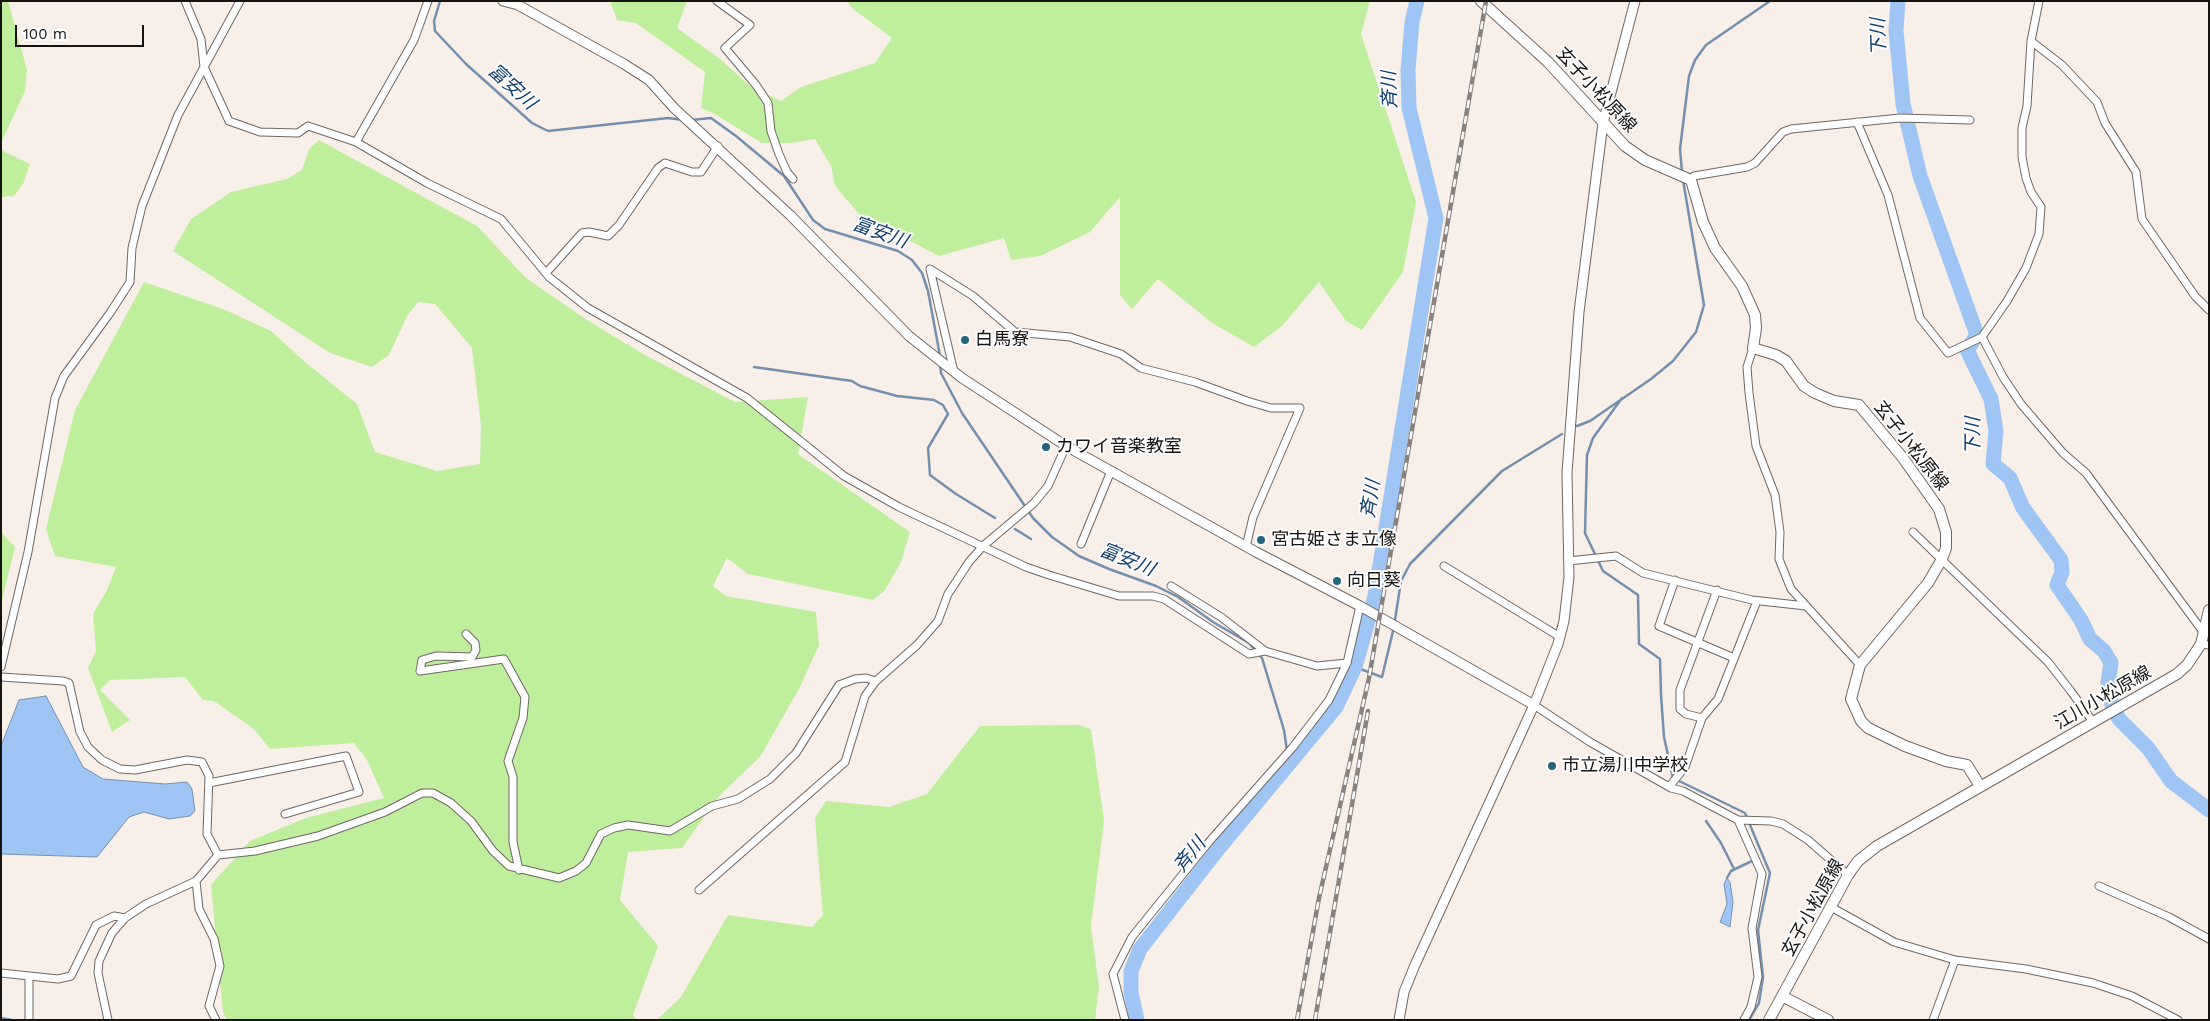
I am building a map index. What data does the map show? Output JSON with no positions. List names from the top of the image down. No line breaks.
{"streets":{"main road":["玄子小松原線","江川小松原線"]},"crossings":[["玄子小松原線","江川小松原線"]],"water":["下川","富安川","斉川"],"places":["白馬寮","カワイ音楽教室","宮古姫さま立像","向日葵","市立湯川中学校"],"scale_bar":"100 m"}
